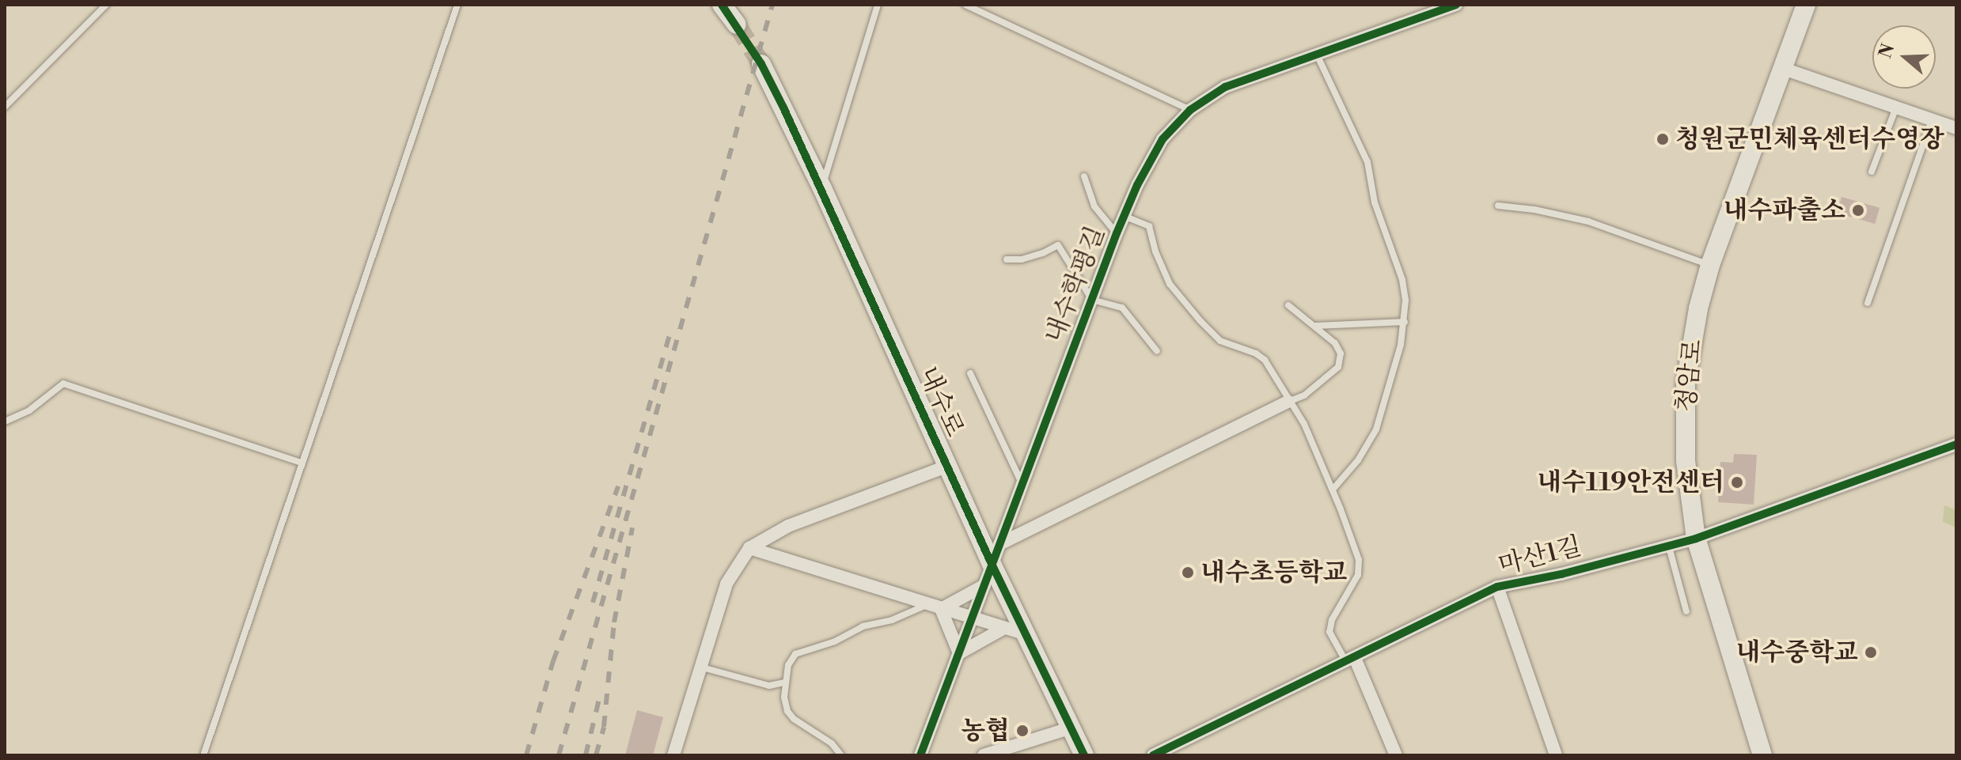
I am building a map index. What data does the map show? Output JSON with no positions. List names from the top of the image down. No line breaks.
{"streets":{"street":["내수학평길","청암로","내수로","마산1길"]},"crossings":[["내수학평길","내수로"],["청암로","마산1길"]],"places":["청원군민체육센터수영장","내수파출소","내수119안전센터","내수초등학교","내수중학교","농협"],"north":"left"}
